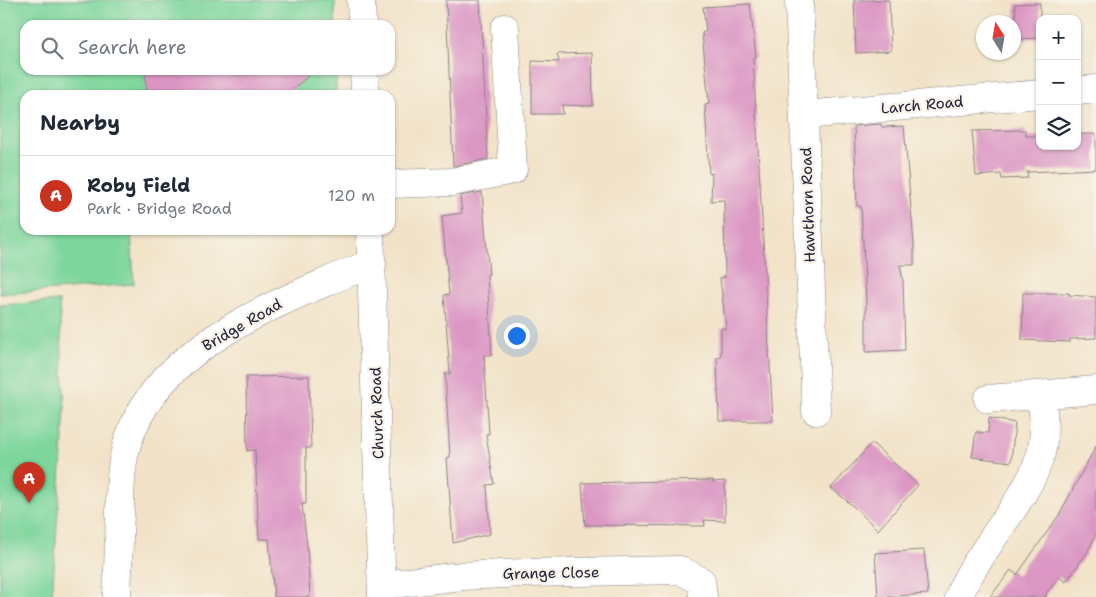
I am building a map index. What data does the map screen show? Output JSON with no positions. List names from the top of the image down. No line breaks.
{"streets":{"street":["Larch Road","Hawthorn Road","Bridge Road","Church Road","Grange Close"]},"crossings":[["Larch Road","Hawthorn Road"],["Bridge Road","Church Road"],["Church Road","Grange Close"]],"north":"top","page":{"map_buttons":["+","−"],"search":"Search here","heading":"Nearby","list":[{"mark":"A","name":"Roby Field","note":"Park · Bridge Road","value":"120 m"}],"pins":"A"}}
